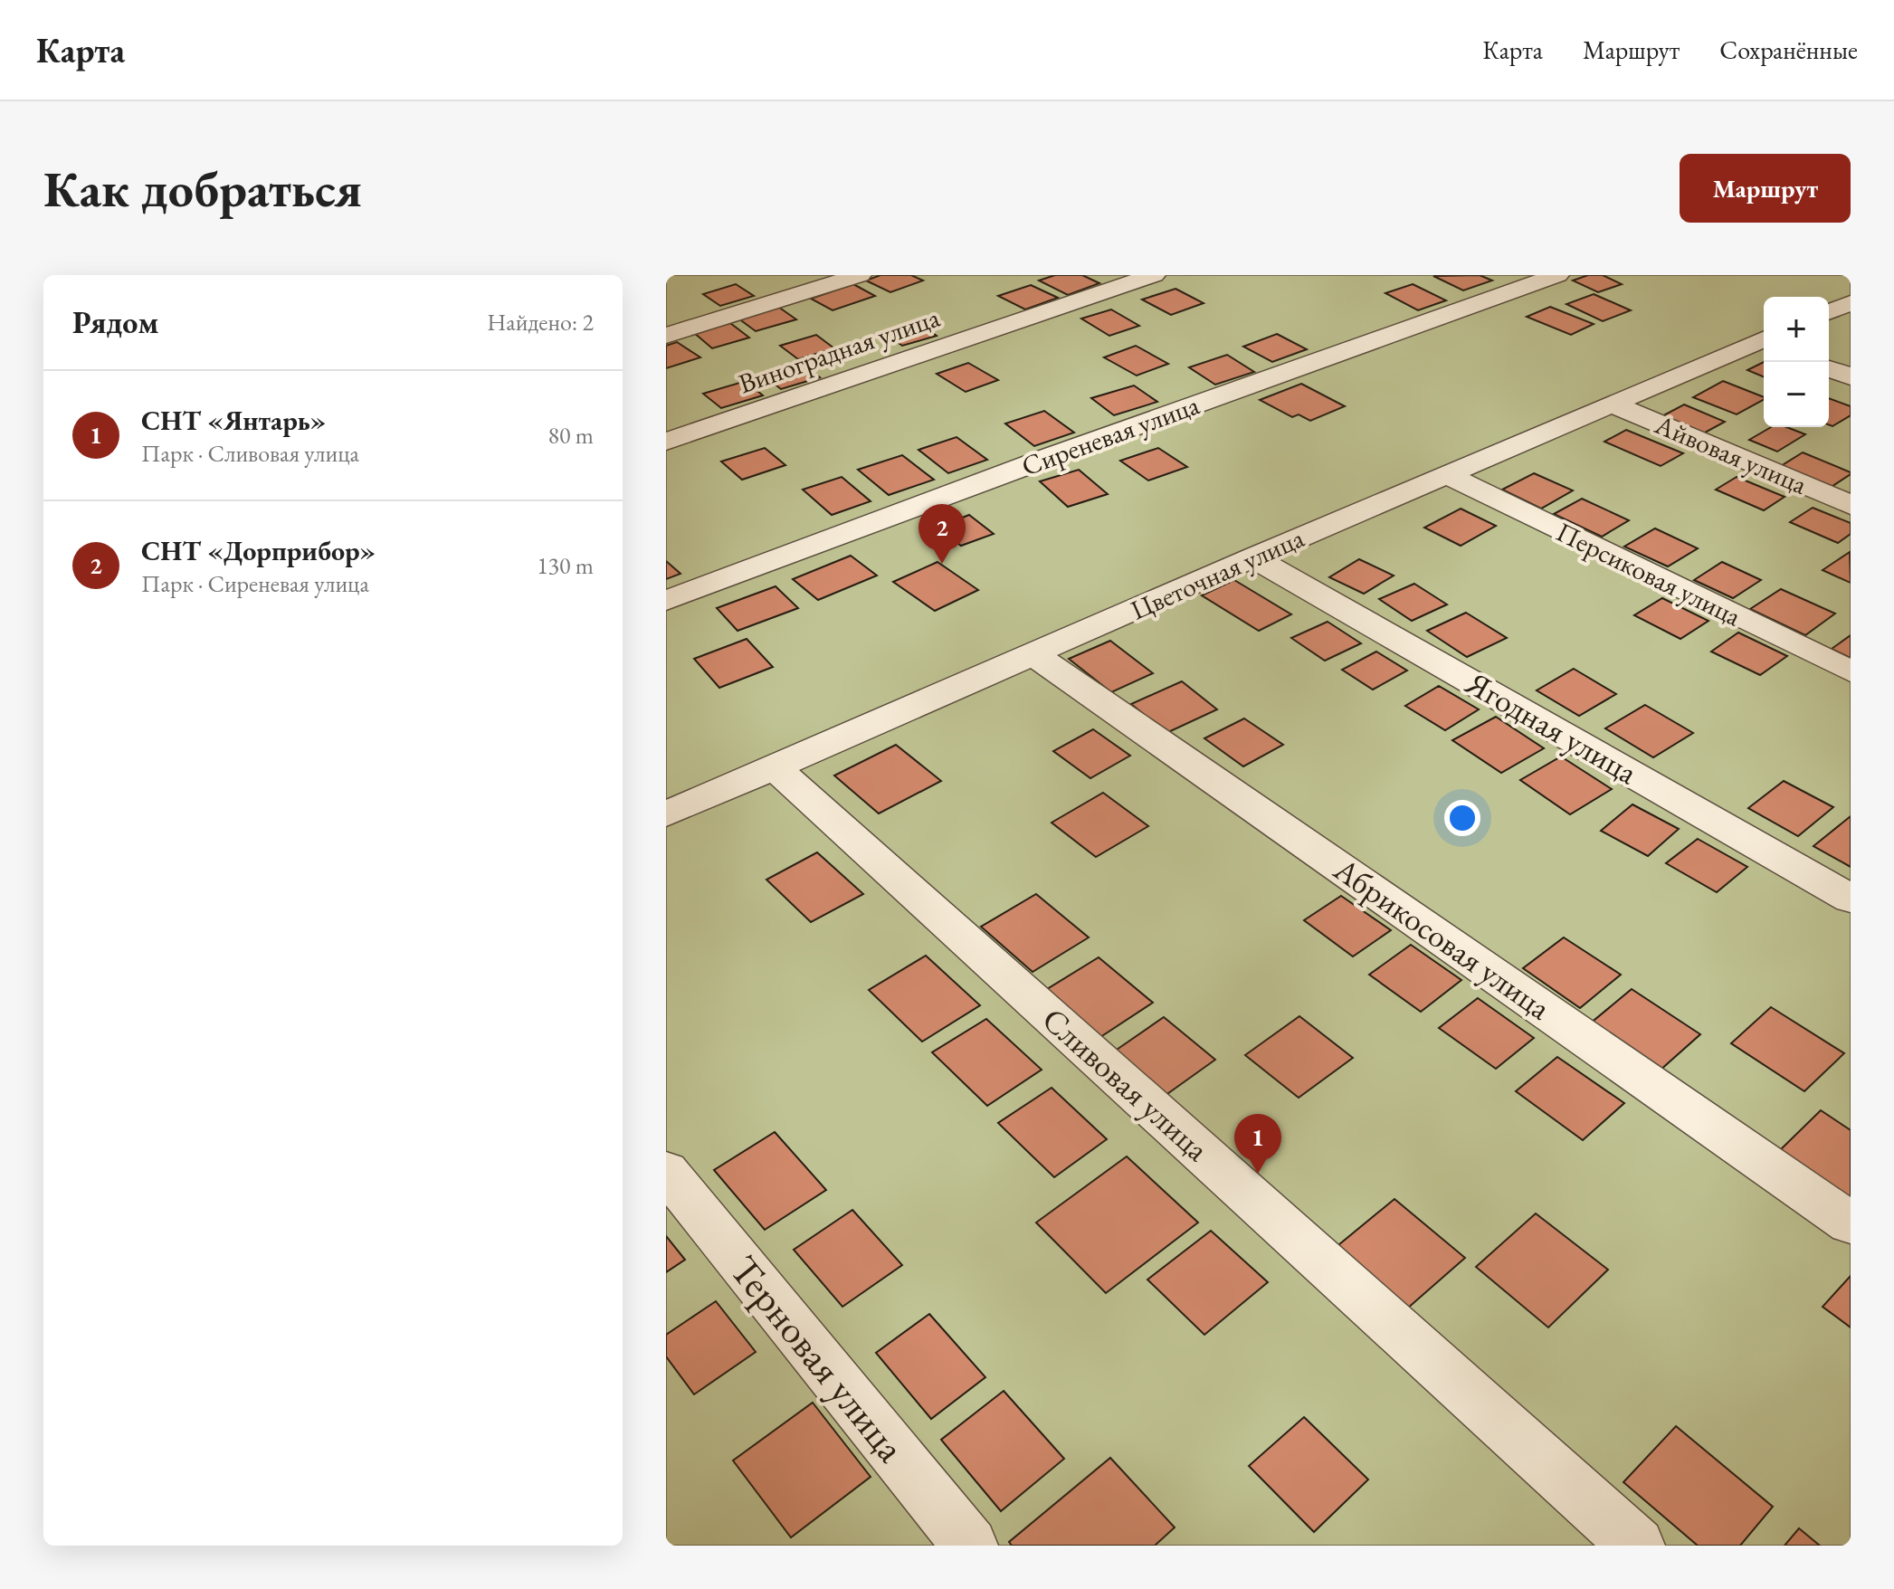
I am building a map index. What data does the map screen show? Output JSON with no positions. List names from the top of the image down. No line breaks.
{"streets":{"street":["Виноградная улица","Сиреневая улица","Айвовая улица","Цветочная улица","Персиковая улица","Ягодная улица","Абрикосовая улица","Сливовая улица","Терновая улица"]},"crossings":[["Айвовая улица","Цветочная улица"],["Цветочная улица","Персиковая улица"],["Цветочная улица","Ягодная улица"],["Цветочная улица","Абрикосовая улица"],["Цветочная улица","Сливовая улица"]],"page":{"header":"Карта","nav":["Карта","Маршрут","Сохранённые"],"buttons":"Маршрут","title":"Как добраться","heading":["Рядом","Найдено: 2"],"map_buttons":["+","−"],"list":[{"mark":"1","name":"СНТ «Янтарь»","note":"Парк · Сливовая улица","value":"80 m"},{"mark":"2","name":"СНТ «Дорприбор»","note":"Парк · Сиреневая улица","value":"130 m"}],"pins":["2","1"]}}
